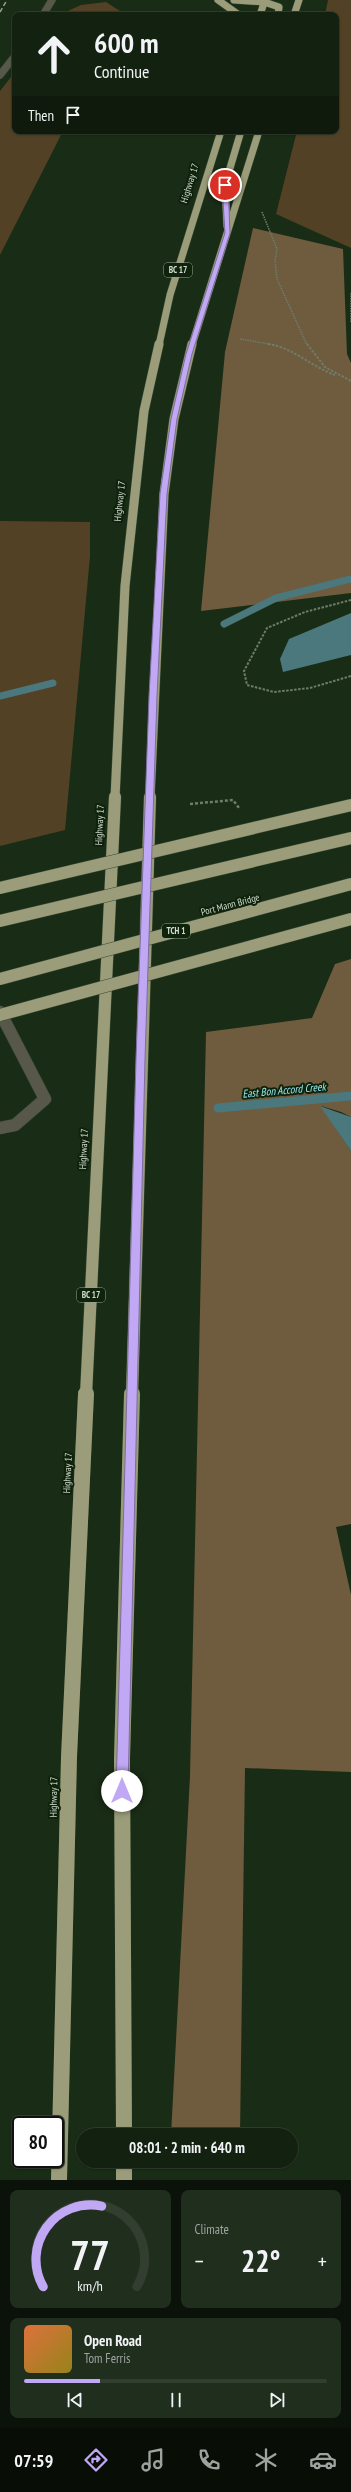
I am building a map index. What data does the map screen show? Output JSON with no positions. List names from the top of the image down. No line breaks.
{"streets":{"highway":["Highway 17","BC 17","Port Mann Bridge","TCH 1"]},"water":["East Bon Accord Creek"],"page":{"turn":["600 m","Continue"],"then":"Then","limit":"80","trip":"08:01 · 2 min · 640 m","tile":"Climate","heat":["−","22°","+"],"song":["Open Road","Tom Ferris"],"tabs":"07:59","gauge":["77","km/h"]}}
